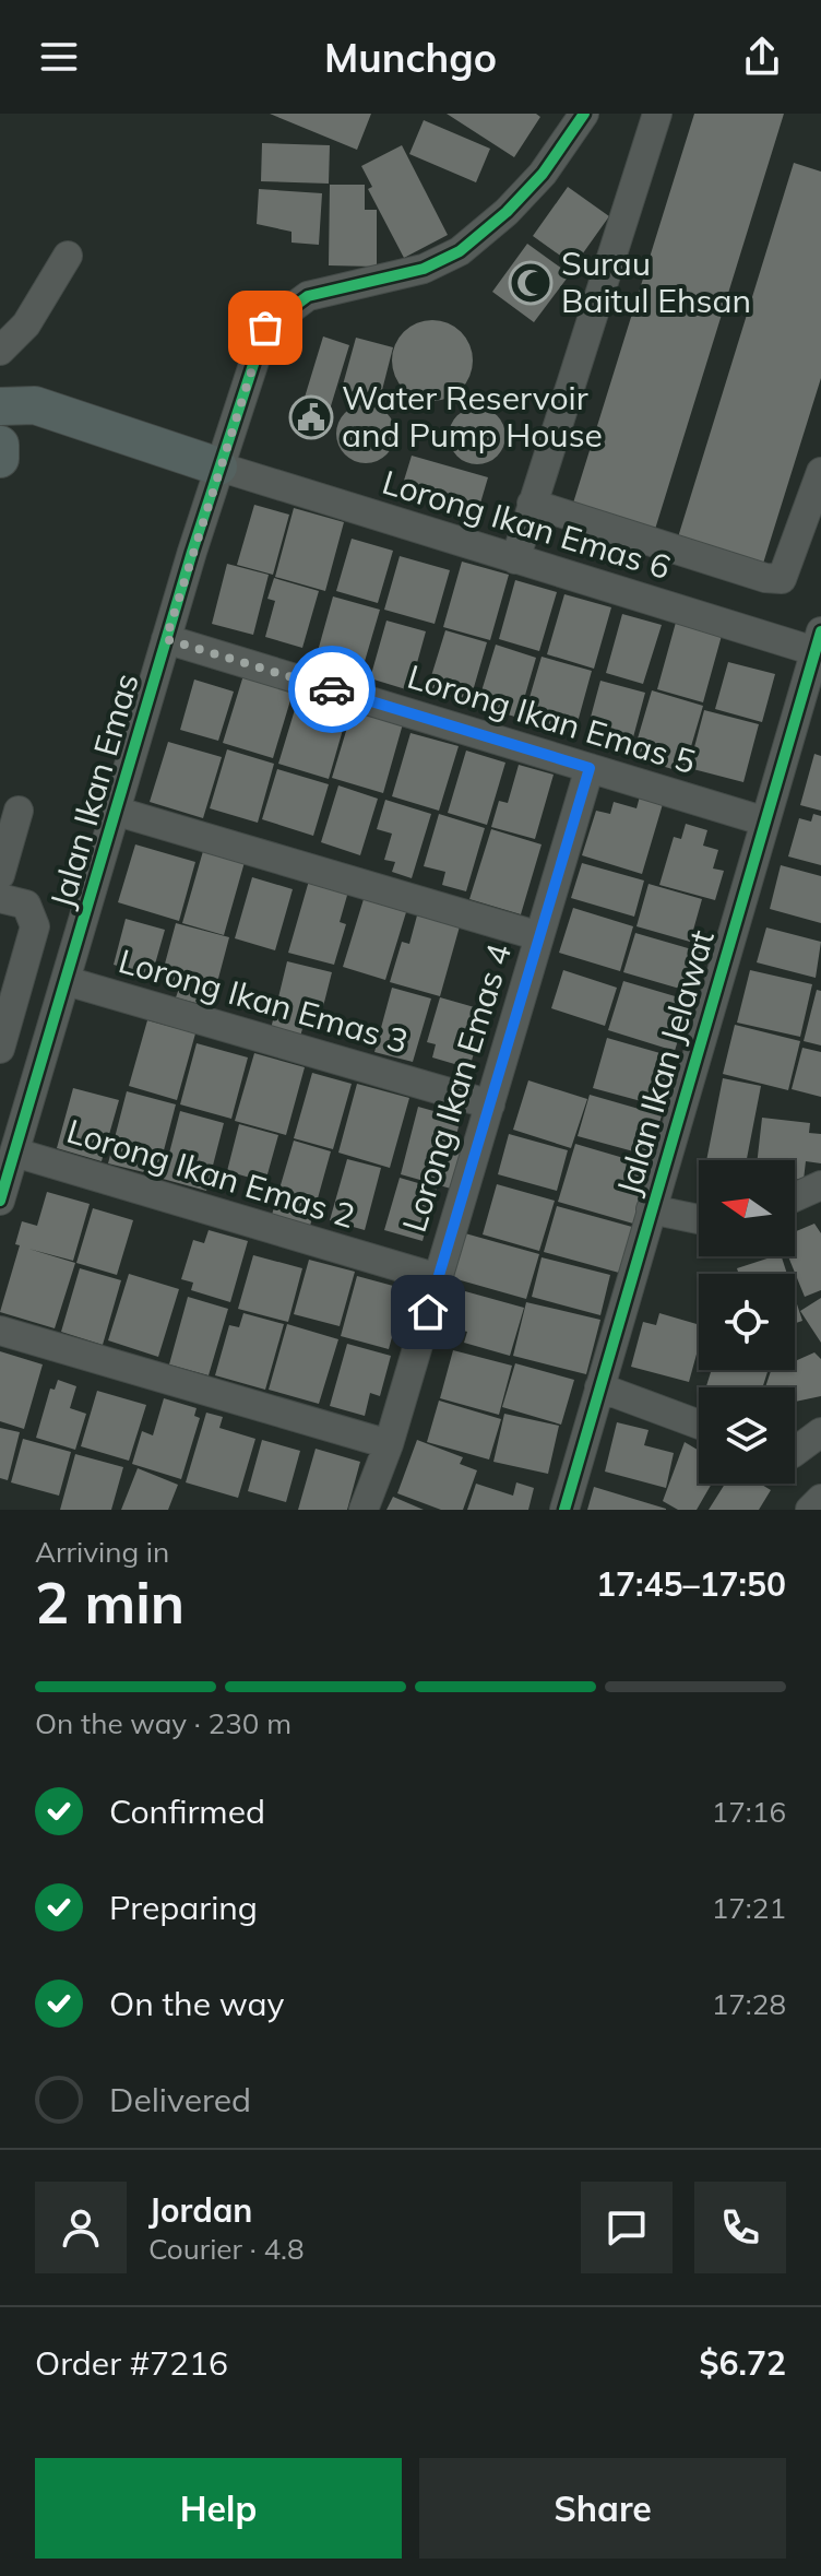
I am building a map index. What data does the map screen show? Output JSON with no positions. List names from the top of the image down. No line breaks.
{"streets":{"street":["Lorong Ikan Emas 6","Lorong Ikan Emas 5","Jalan Ikan Emas","Lorong Ikan Emas 3","Jalan Ikan Jelawat","Lorong Ikan Emas 4","Lorong Ikan Emas 2"]},"crossings":[["Lorong Ikan Emas 6","Jalan Ikan Emas"],["Lorong Ikan Emas 6","Jalan Ikan Jelawat"],["Lorong Ikan Emas 5","Jalan Ikan Emas"],["Lorong Ikan Emas 5","Jalan Ikan Jelawat"],["Lorong Ikan Emas 5","Lorong Ikan Emas 4"],["Jalan Ikan Emas","Lorong Ikan Emas 3"],["Jalan Ikan Emas","Lorong Ikan Emas 4"],["Jalan Ikan Emas","Lorong Ikan Emas 2"],["Lorong Ikan Emas 3","Lorong Ikan Emas 4"],["Lorong Ikan Emas 4","Lorong Ikan Emas 2"]],"places":{"mosque":["Surau Baitul Ehsan"],"public building":["Water Reservoir and Pump House"]},"north":"left","page":{"header":"Munchgo","heading":["2 min","Arriving in","17:45–17:50"],"panel":["Jordan","Courier · 4.8","Order #7216","$6.72"],"bar":"On the way · 230 m","list":[["Confirmed","17:16"],["Preparing","17:21"],["On the way","17:28"],"Delivered"],"buttons":["Help","Share"]}}
